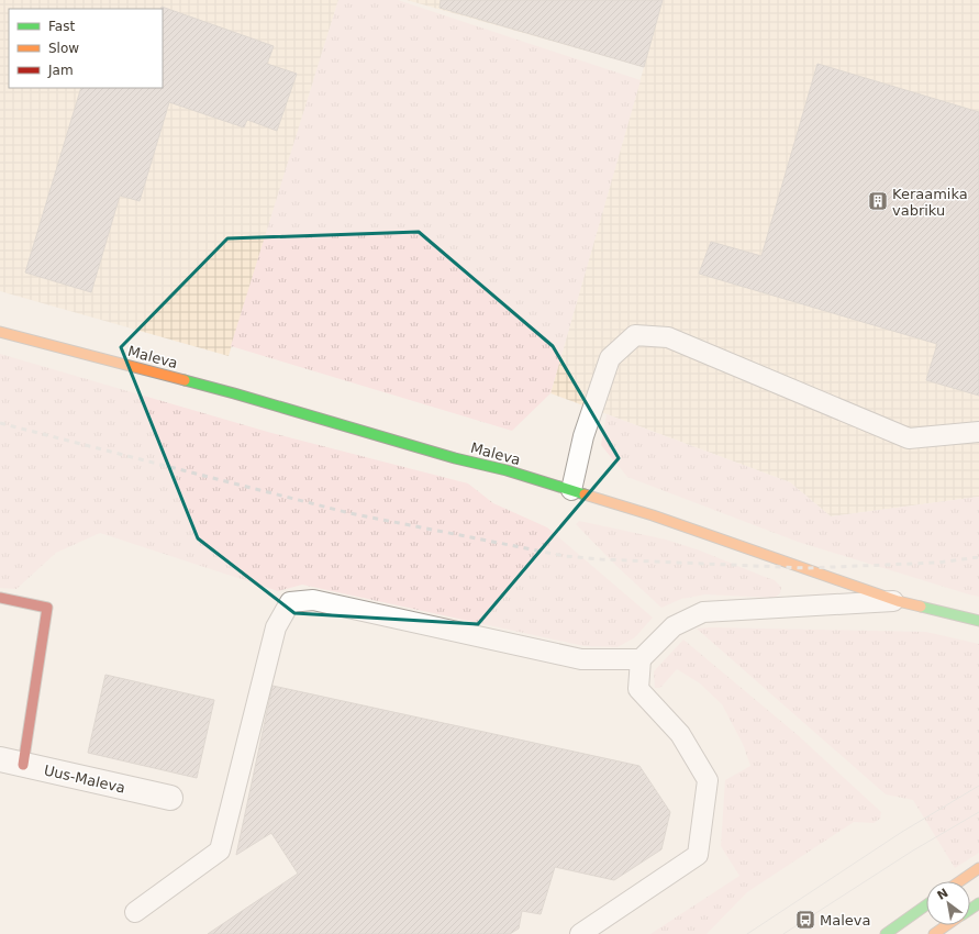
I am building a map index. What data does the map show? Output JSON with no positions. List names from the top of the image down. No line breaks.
{"streets":{"street":["Maleva","Uus-Maleva"]},"places":{"building":["Keraamika vabriku"],"bus stop":["Maleva"]},"legend":["Fast","Slow","Jam"],"north":"top left"}
